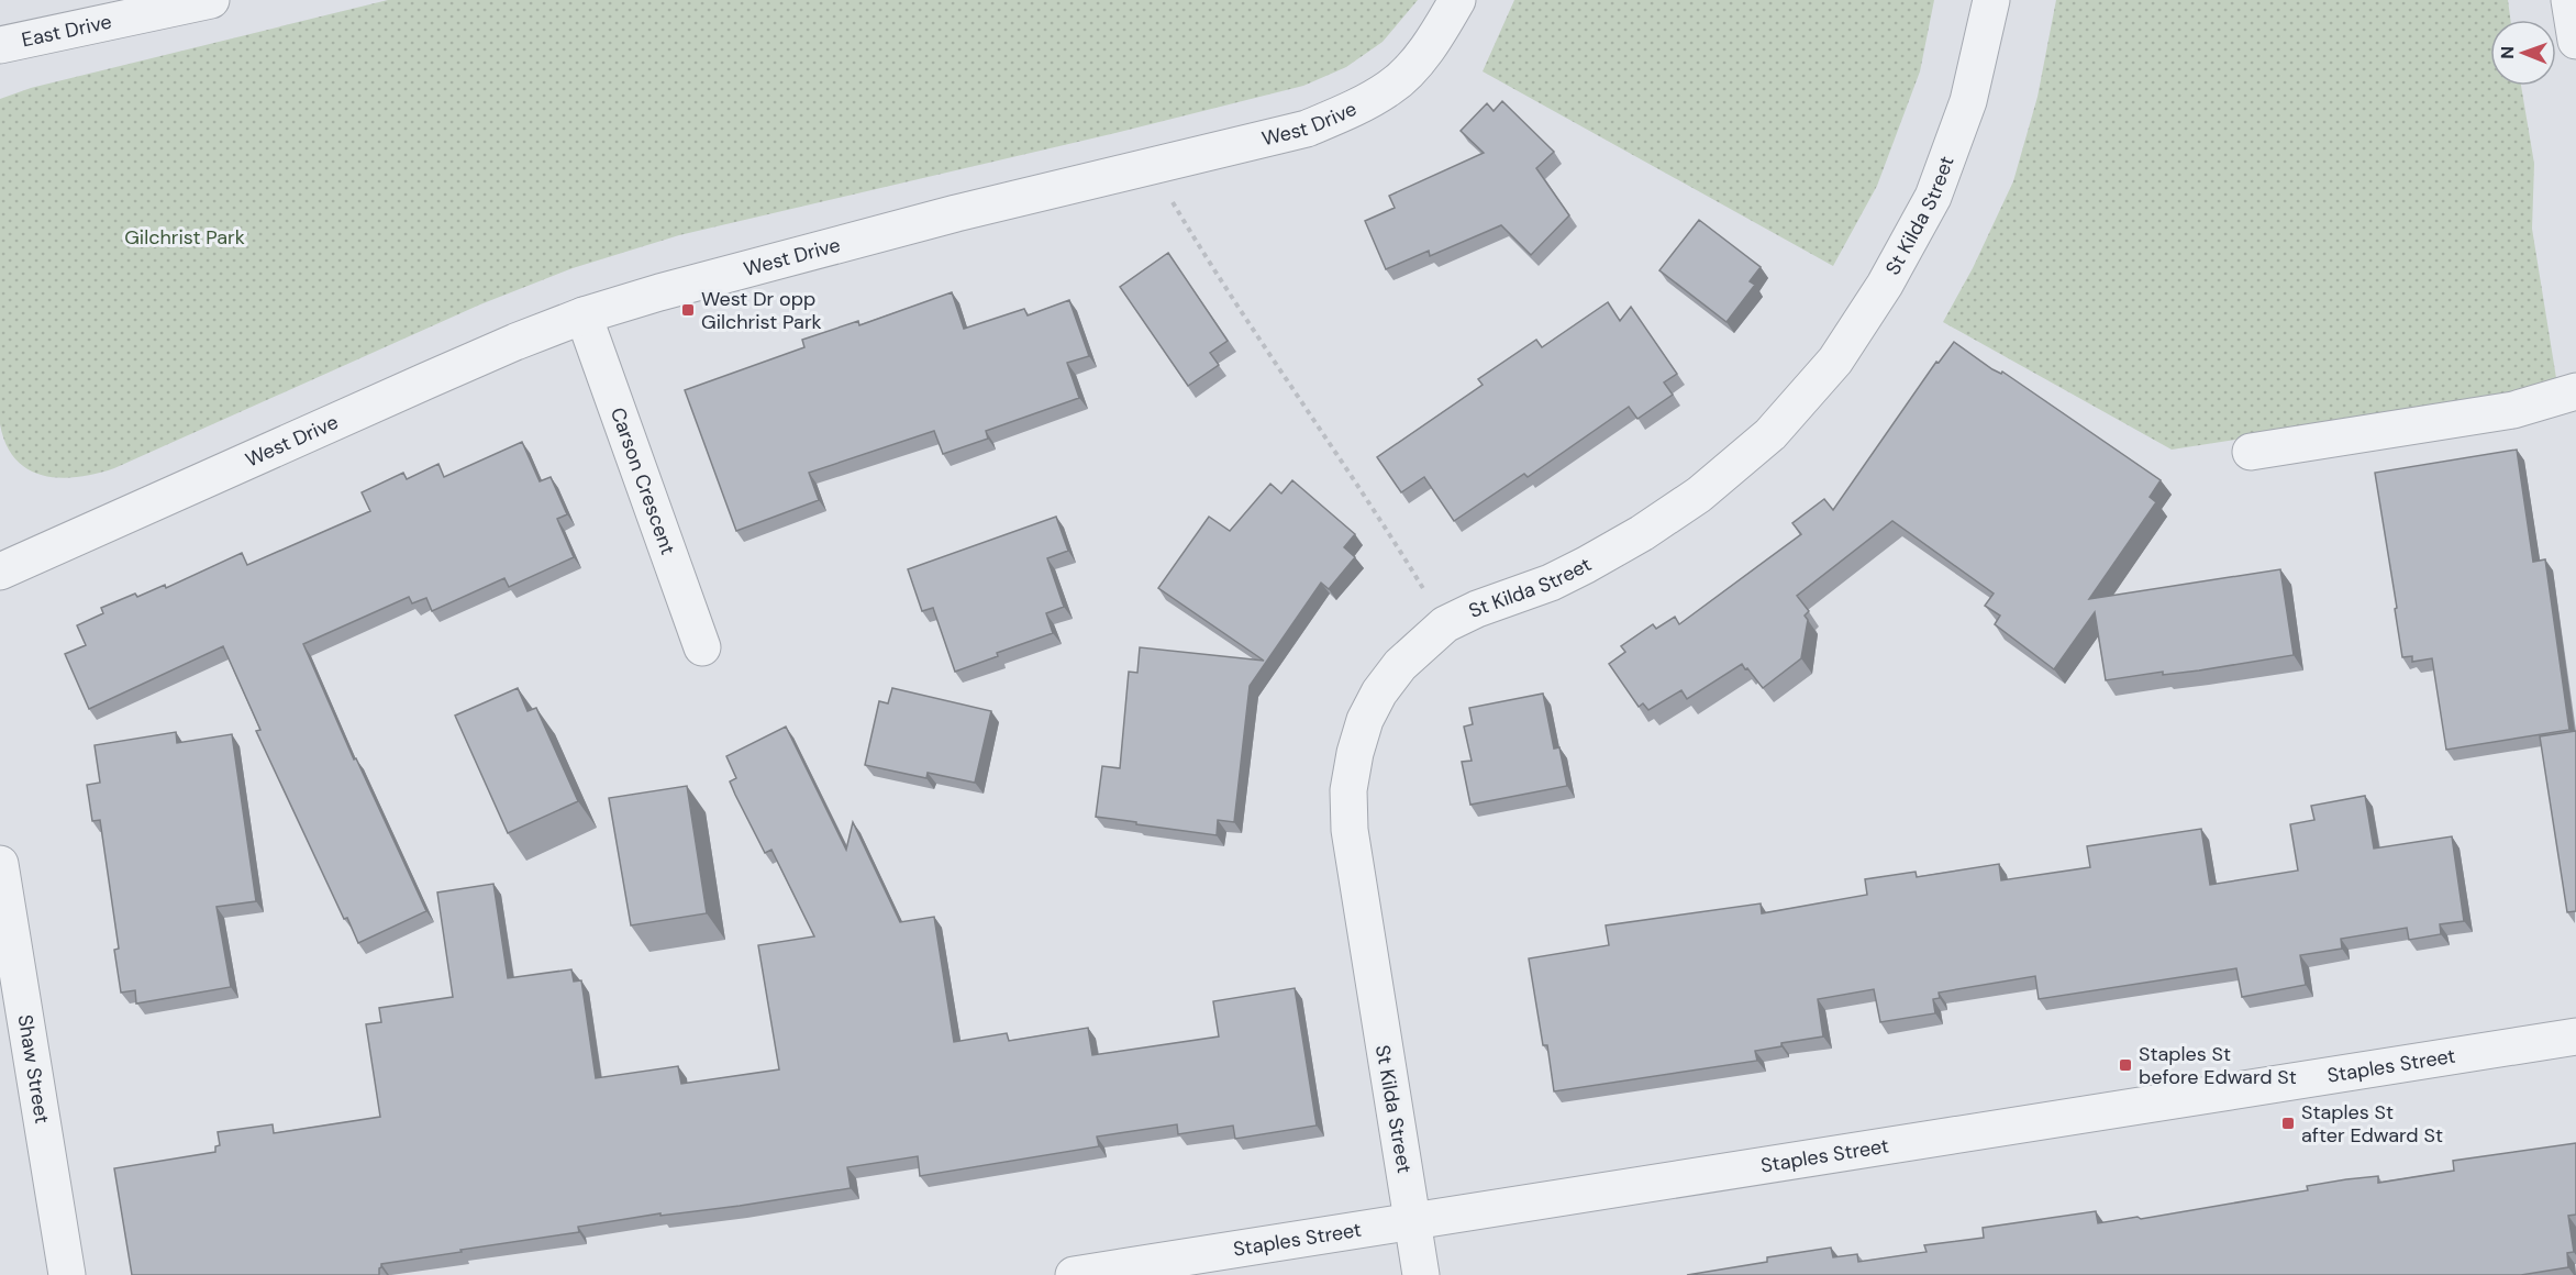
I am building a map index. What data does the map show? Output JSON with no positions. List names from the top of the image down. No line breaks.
{"streets":{"street":["East Drive","West Drive","St Kilda Street","Carson Crescent","Staples Street","Shaw Street"]},"crossings":[["West Drive","Carson Crescent"],["St Kilda Street","Staples Street"]],"parks":["Gilchrist Park"],"places":{"transit":["West Dr opp Gilchrist Park","Staples St before Edward St","Staples St after Edward St"]},"north":"left"}
